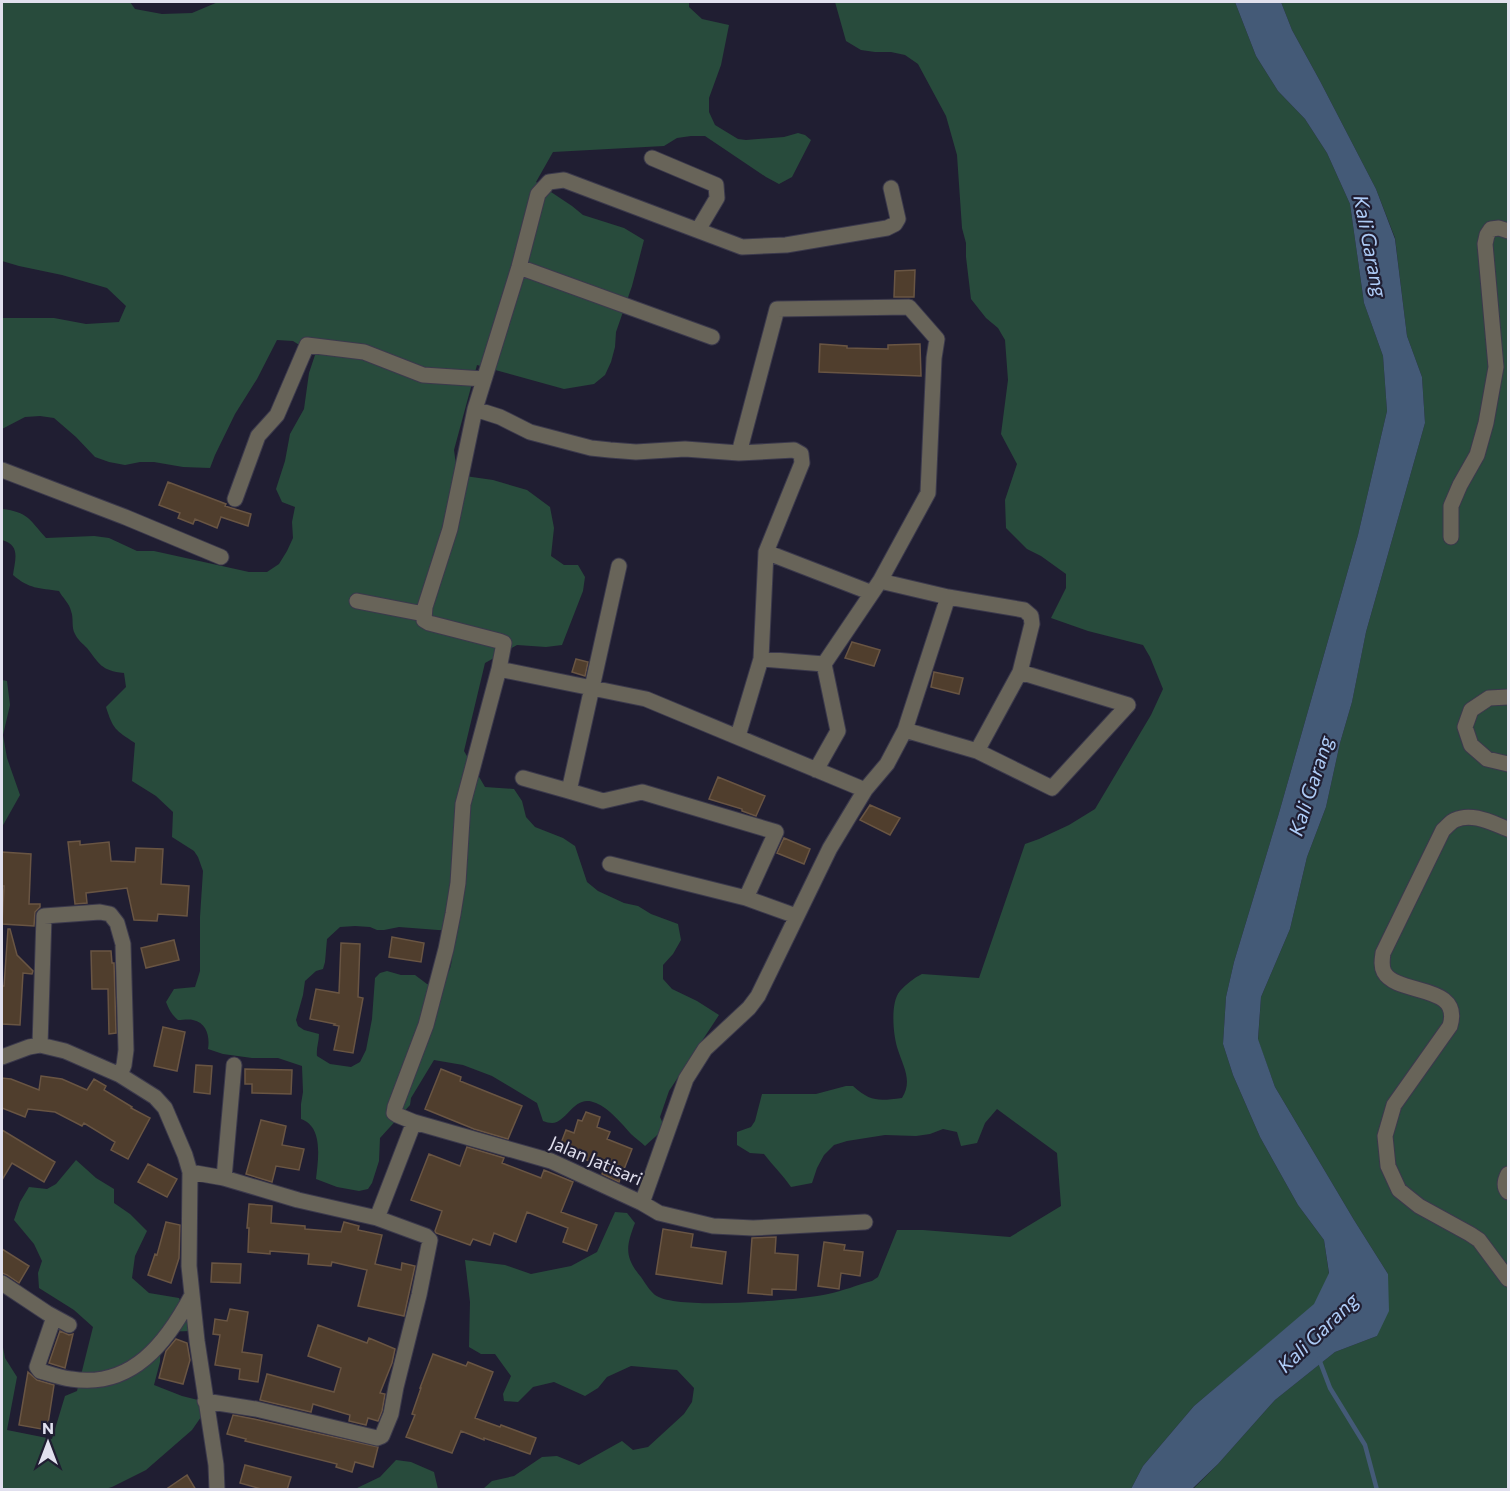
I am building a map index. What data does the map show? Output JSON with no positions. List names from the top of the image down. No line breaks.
{"streets":{"street":["Jalan Jatisari"]},"water":["Kali Garang"],"north":"top"}
